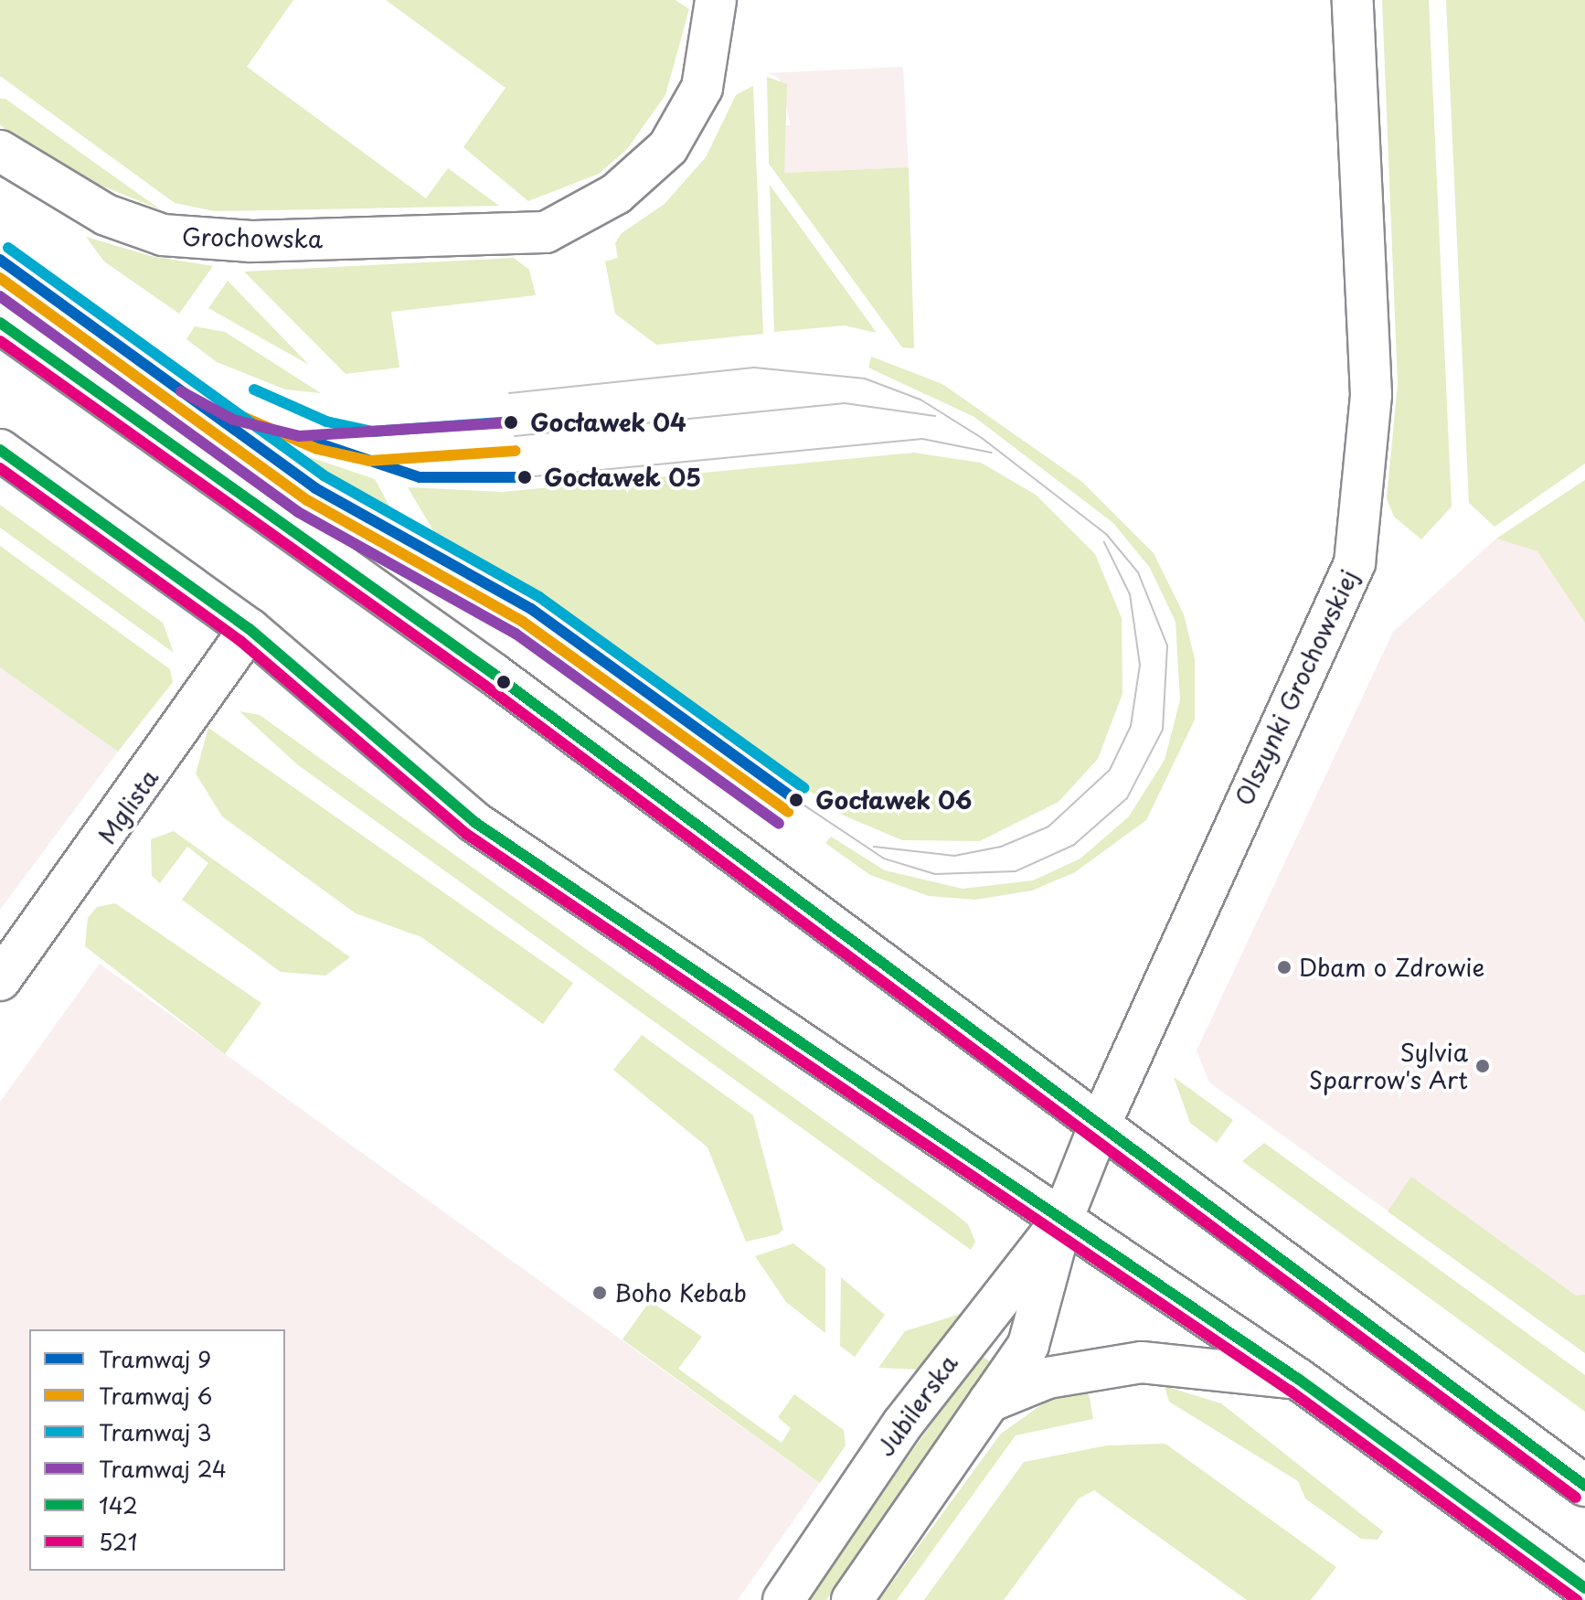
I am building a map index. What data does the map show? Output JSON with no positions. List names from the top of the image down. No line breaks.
{"streets":{"main road":["Grochowska","Olszynki Grochowskiej","Mglista","Jubilerska"]},"crossings":[["Olszynki Grochowskiej","Jubilerska"]],"places":["Gocławek 04","Gocławek 05","Gocławek 06","Dbam o Zdrowie","Sylvia Sparrow's Art","Boho Kebab"],"lines":["tram line 3","tram line 9","tram line 6","tram line 24","transit line 142","transit line 521"],"legend":["Tramwaj 9","Tramwaj 6","Tramwaj 3","Tramwaj 24","142","521"]}
